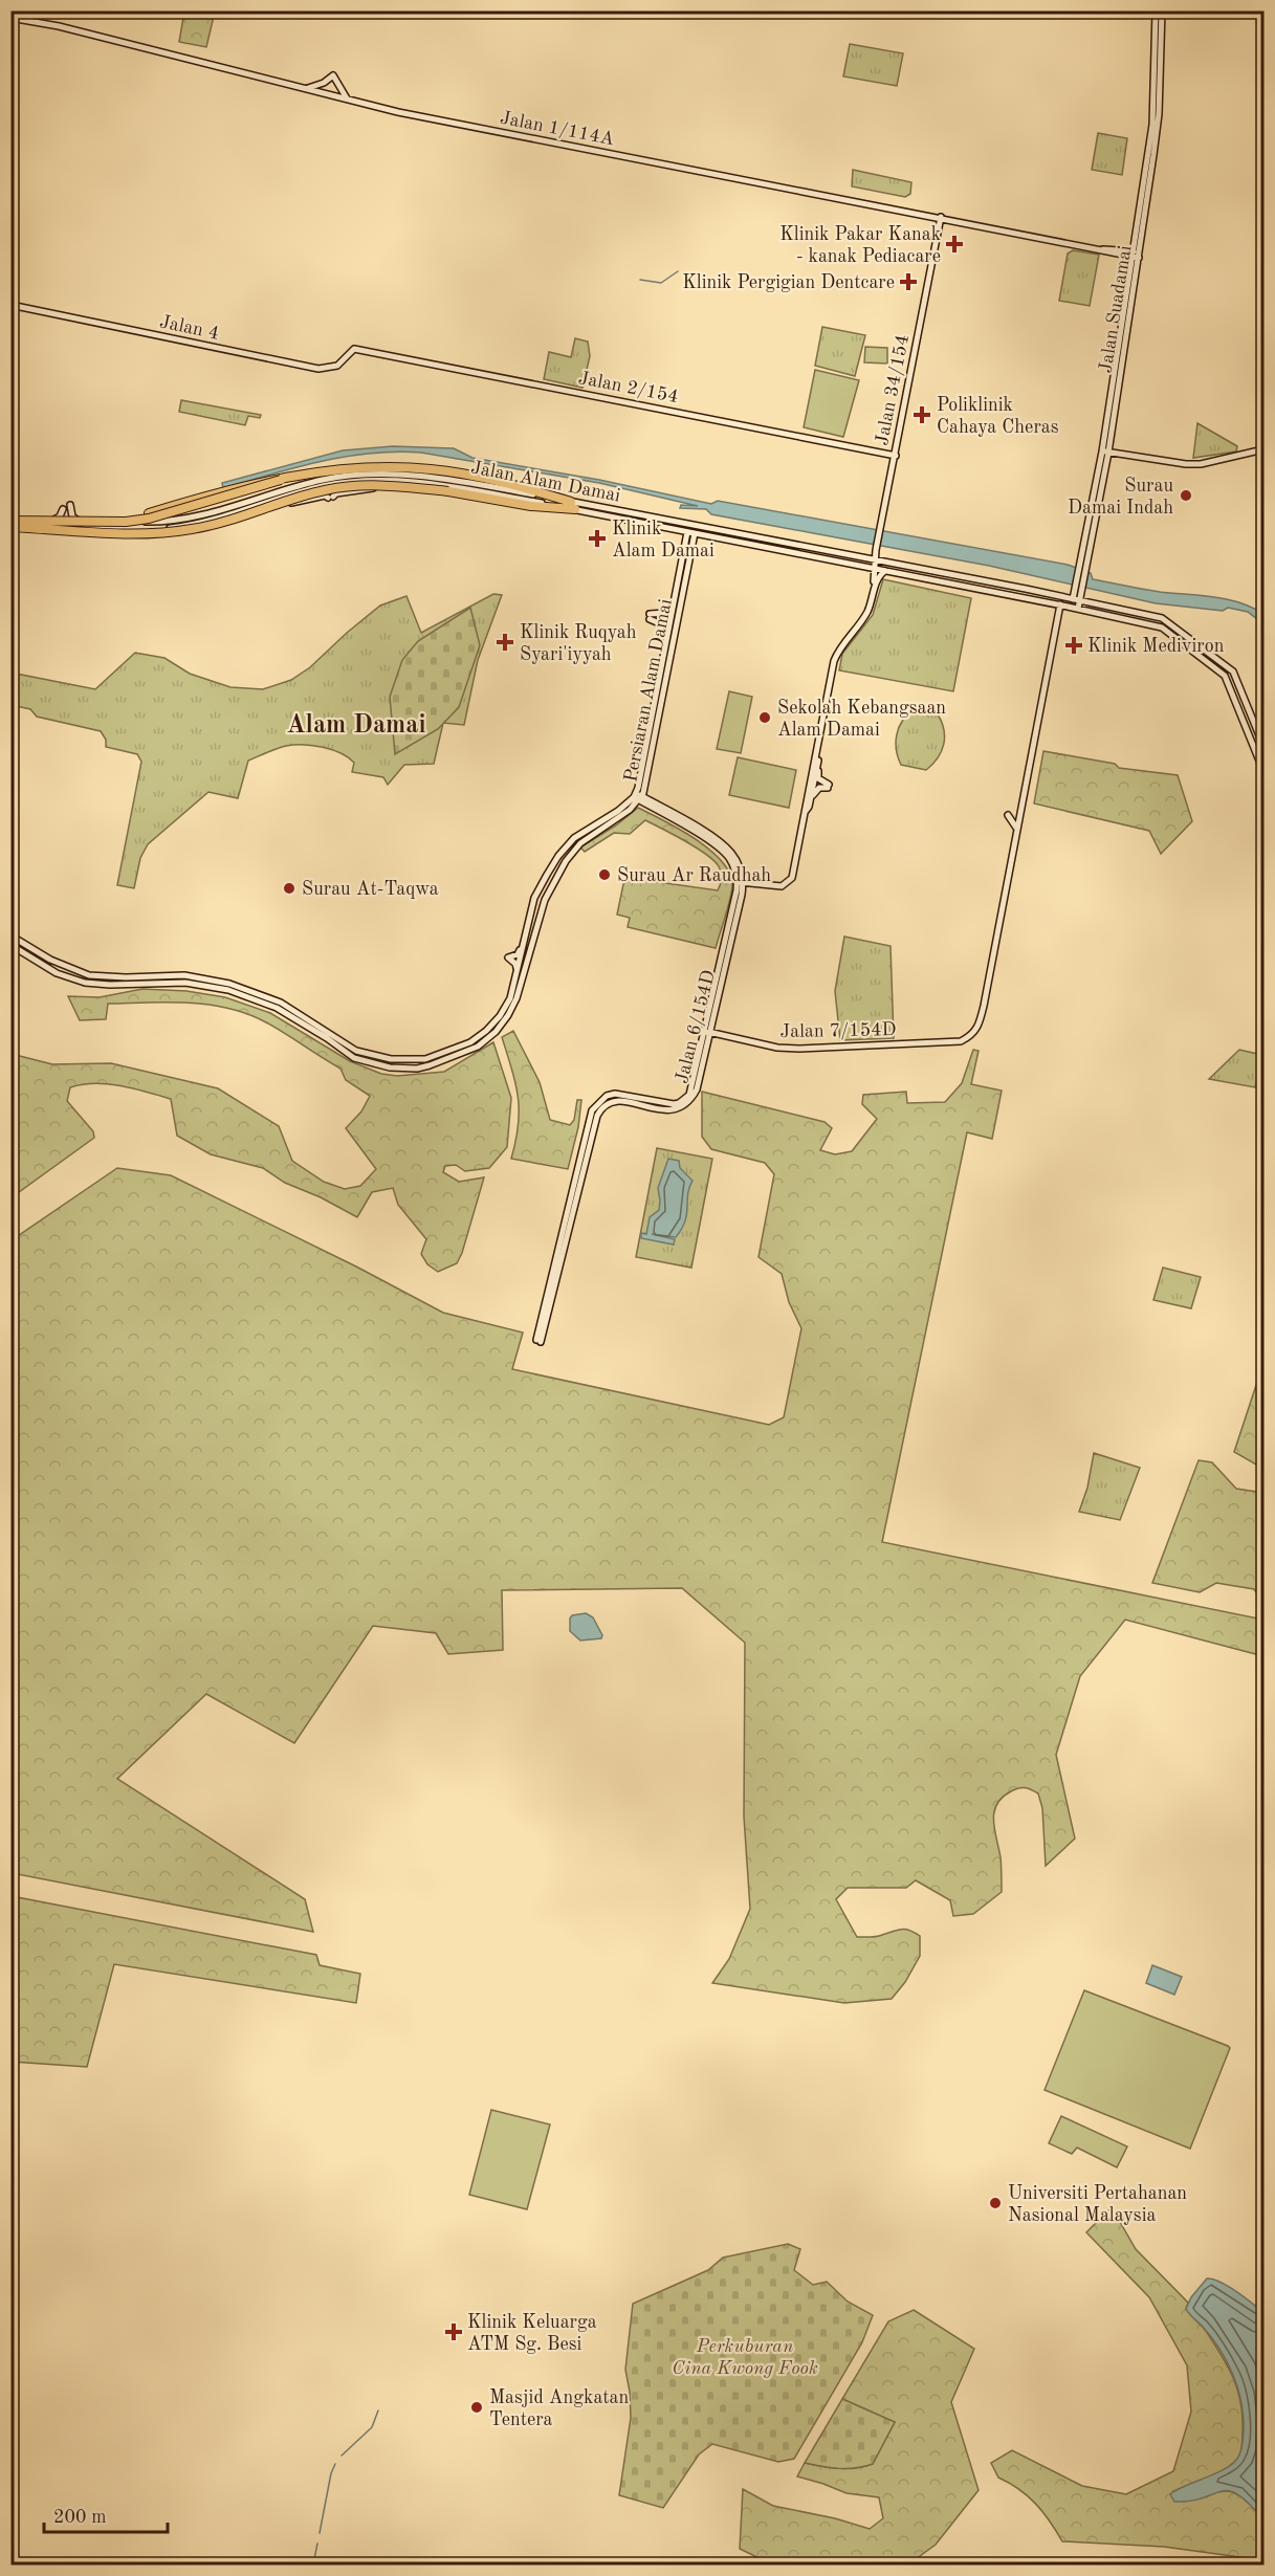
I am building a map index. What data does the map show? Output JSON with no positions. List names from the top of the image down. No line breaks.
{"streets":{"street":["Jalan 1/114A","Jalan Suadamai","Jalan 4","Jalan 2/154","Jalan 34/154","Jalan Alam Damai","Persiaran Alam Damai","Jalan 6/154D","Jalan 7/154D"]},"crossings":[["Jalan 1/114A","Jalan Suadamai"],["Jalan 1/114A","Jalan 34/154"],["Jalan Suadamai","Jalan Alam Damai"],["Jalan 4","Jalan 2/154"],["Jalan 2/154","Jalan 34/154"],["Jalan 34/154","Jalan Alam Damai"],["Jalan Alam Damai","Persiaran Alam Damai"],["Persiaran Alam Damai","Jalan 6/154D"],["Jalan 6/154D","Jalan 7/154D"]],"districts":["Alam Damai"],"parks":["Perkuburan Cina Kwong Fook"],"places":{"health":["Klinik Pakar Kanak - kanak Pediacare","Klinik Pergigian Dentcare","Poliklinik Cahaya Cheras","Klinik Alam Damai","Klinik Ruqyah Syari'iyyah","Klinik Mediviron","Klinik Keluarga ATM Sg. Besi"],"other":["Surau Damai Indah","Sekolah Kebangsaan Alam Damai","Surau Ar Raudhah","Surau At-Taqwa","Universiti Pertahanan Nasional Malaysia","Masjid Angkatan Tentera"]},"scale_bar":"200 m"}
